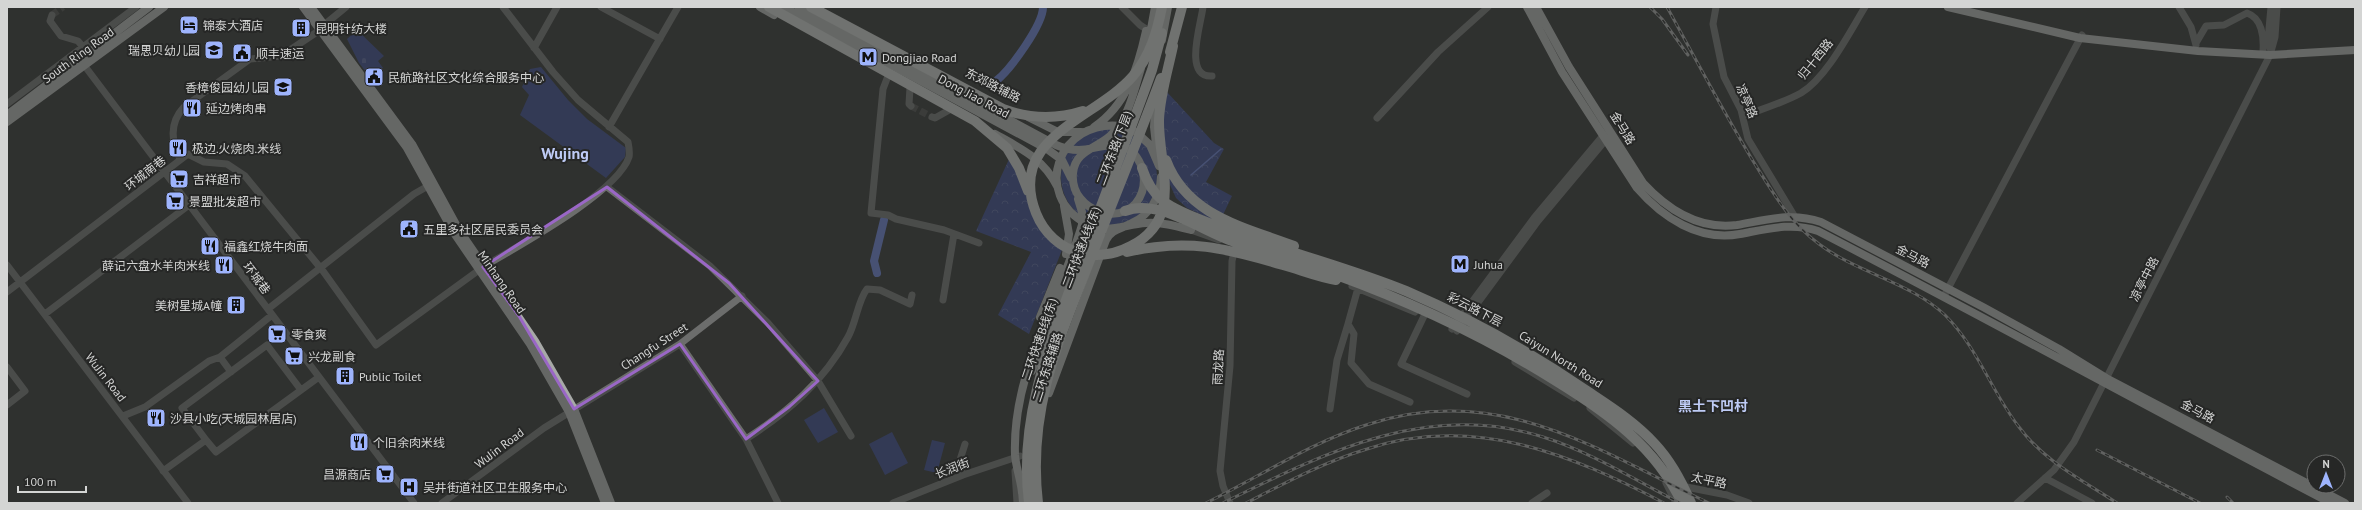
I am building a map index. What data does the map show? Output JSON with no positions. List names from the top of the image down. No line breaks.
{"streets":{"highway":["二环快速A线(东)","二环快速B线(东)","Caiyun North Road"],"main road":["South Ring Road","东郊路辅路","Dong Jiao Road","金马路","二环东路(下层)","Minhang Road","二环东路辅路"],"street":["归十西路","凉亭路","环城南巷","环城巷","凉亭中路","彩云路下层","Changfu Street","雨龙路","WuJin Road","长润街","太平路"]},"crossings":[["South Ring Road","环城巷"],["归十西路","凉亭路"],["凉亭路","金马路"],["金马路","凉亭中路"],["二环东路(下层)","二环快速B线(东)"],["二环东路(下层)","长润街"],["环城南巷","环城巷"],["环城南巷","Minhang Road"],["环城南巷","WuJin Road"],["Minhang Road","Changfu Street"],["Minhang Road","WuJin Road"],["彩云路下层","Caiyun North Road"],["彩云路下层","雨龙路"],["彩云路下层","太平路"],["Changfu Street","WuJin Road"]],"districts":["Wujing","黑土下凹村"],"places":{"hotel":["锦泰大酒店"],"building":["昆明针纺大楼","美树星城A幢","Public Toilet"],"school or university":["瑞思贝幼儿园","香樟俊园幼儿园"],"public building":["顺丰速运","民航路社区文化综合服务中心","五里多社区居民委员会"],"metro station":["Dongjiao Road","Juhua"],"restaurant":["延边烤肉串","极边.火烧肉.米线","福鑫红烧牛肉面","薛记六盘水羊肉米线","沙县小吃(天城园林居店)","个旧余肉米线"],"supermarket":["吉祥超市","景盟批发超市","零食爽","兴龙副食","昌源商店"],"hospital":["吴井街道社区卫生服务中心"]},"scale_bar":"100 m","north":"top"}
